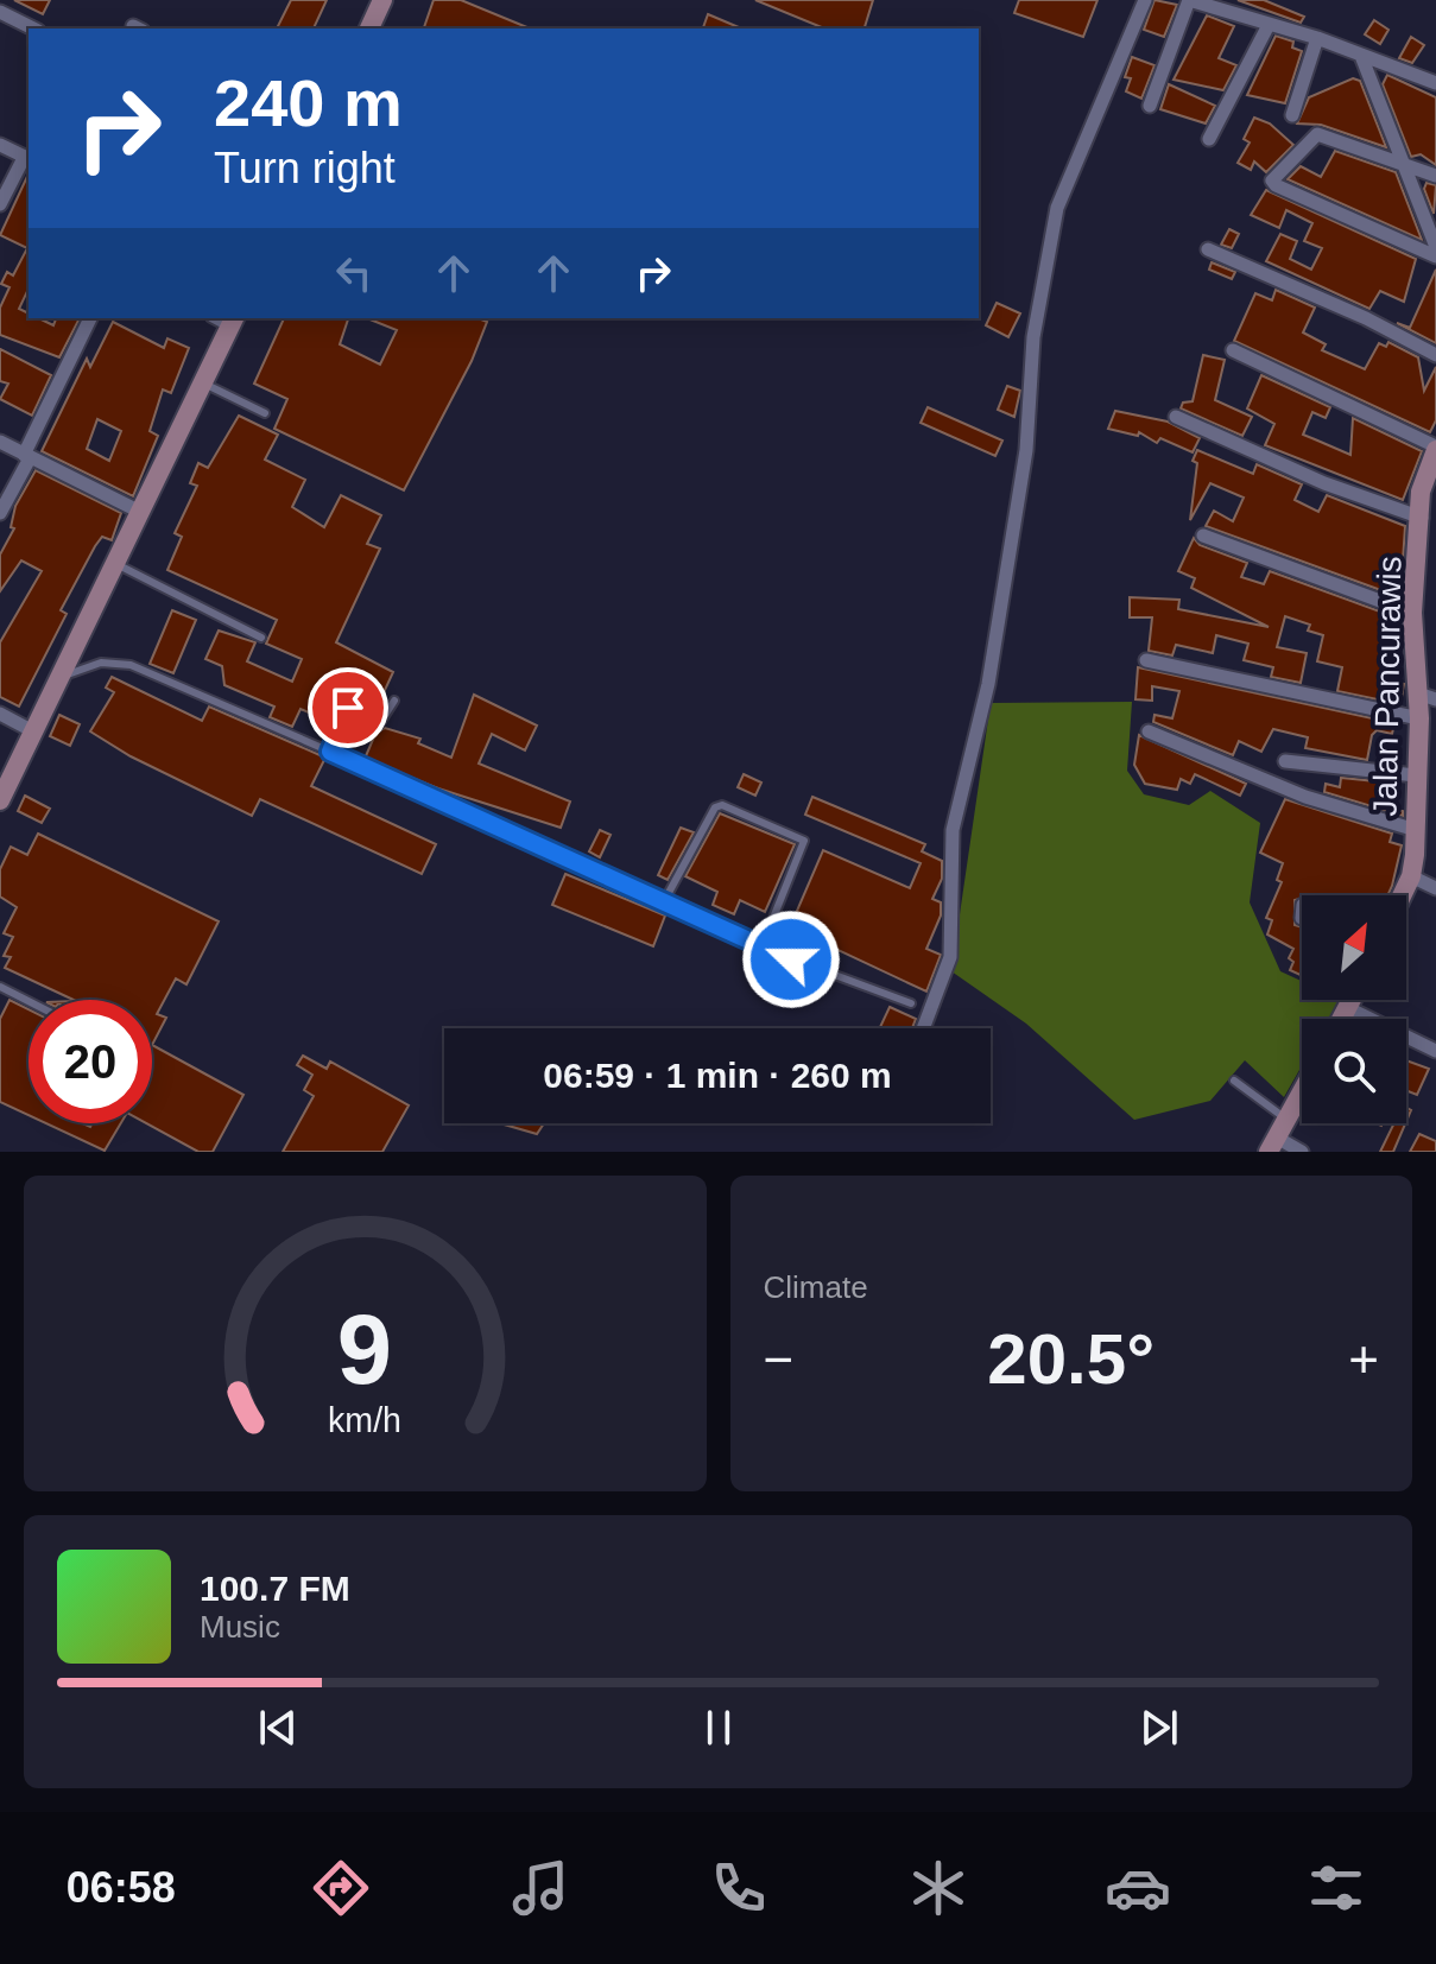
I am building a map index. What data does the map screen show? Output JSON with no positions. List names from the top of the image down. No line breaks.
{"streets":{"street":["Jalan Pancurawis"]},"north":"top right","page":{"turn":["240 m","Turn right"],"limit":"20","trip":"06:59 · 1 min · 260 m","tile":"Climate","heat":["−","20.5°","+"],"song":["100.7 FM","Music"],"tabs":"06:58","gauge":["9","km/h"]}}
